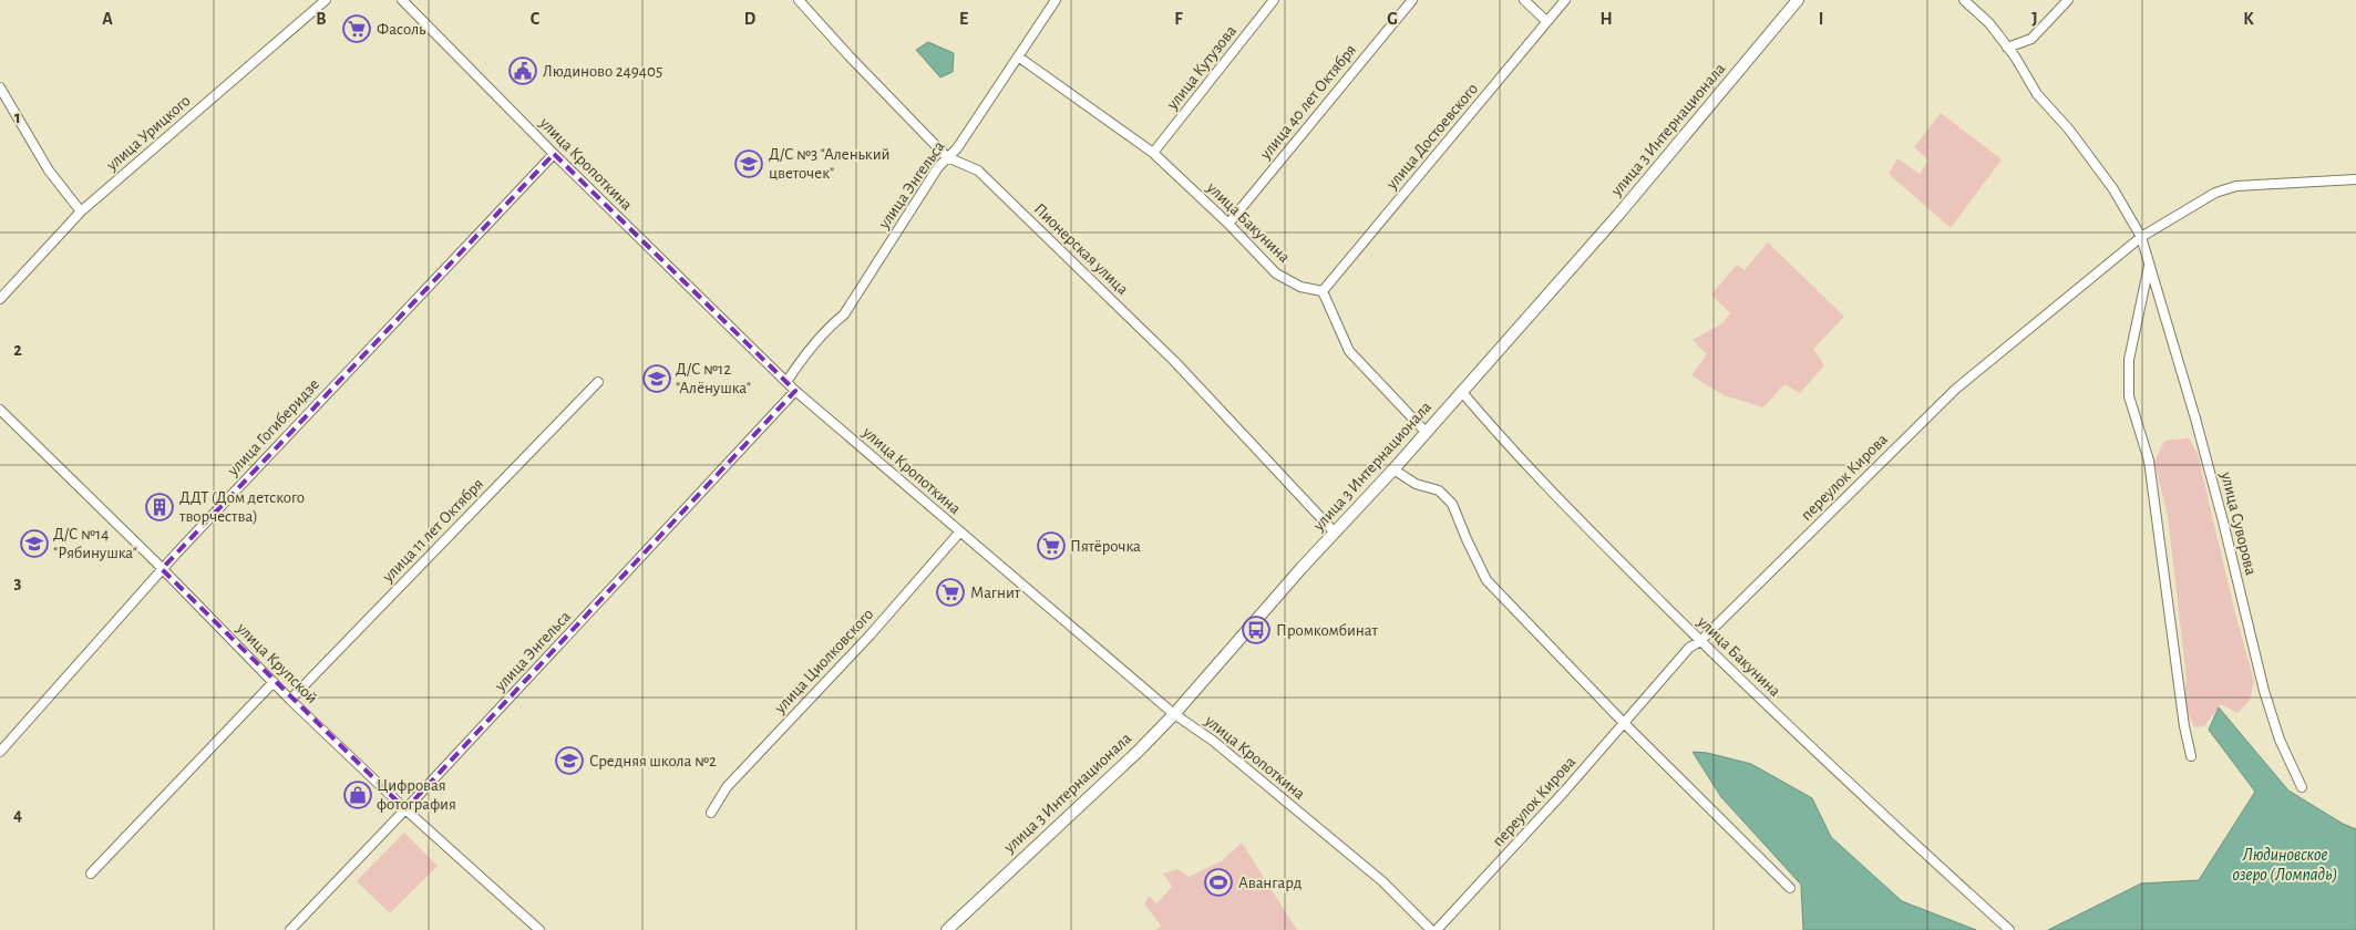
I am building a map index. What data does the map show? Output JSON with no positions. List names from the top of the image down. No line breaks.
{"streets":{"street":["улица Кутузова","улица 40 лет Октября","улица 3 Интернационала","улица Урицкого","улица Достоевского","улица Кропоткина","улица Энгельса","улица Бакунина","Пионерская улица","улица Гогиберидзе","переулок Кирова","улица Суворова","улица 11 лет Октября","улица Циолковского","улица Крупской"]},"crossings":[["улица Кутузова","улица Бакунина"],["улица 40 лет Октября","улица Бакунина"],["улица 3 Интернационала","улица Кропоткина"],["улица 3 Интернационала","улица Бакунина"],["улица 3 Интернационала","Пионерская улица"],["улица Достоевского","улица Бакунина"],["улица Кропоткина","улица Энгельса"],["улица Кропоткина","улица Гогиберидзе"],["улица Кропоткина","улица Циолковского"],["улица Энгельса","улица Бакунина"],["улица Энгельса","Пионерская улица"],["улица Энгельса","улица Крупской"],["улица Бакунина","переулок Кирова"],["улица Гогиберидзе","улица Крупской"],["переулок Кирова","улица Суворова"],["улица 11 лет Октября","улица Крупской"]],"water":["Людиновское озеро (Ломпадь)"],"places":{"supermarket":["Фасоль","Пятёрочка","Магнит"],"public building":["Людиново 249405"],"school or university":["Д/С №3 \"Аленький цветочек\"","Д/С №12 \"Алёнушка\"","Д/С №14 \"Рябинушка\"","Средняя школа №2"],"building":["ДДТ (Дом детского творчества)"],"bus stop":["Промкомбинат"],"shop":["Цифровая фотография"],"sports":["Авангард"]},"grid":{"columns":["A","B","C","D","E","F","G","H","I","J","K"],"rows":["1","2","3","4"]}}
